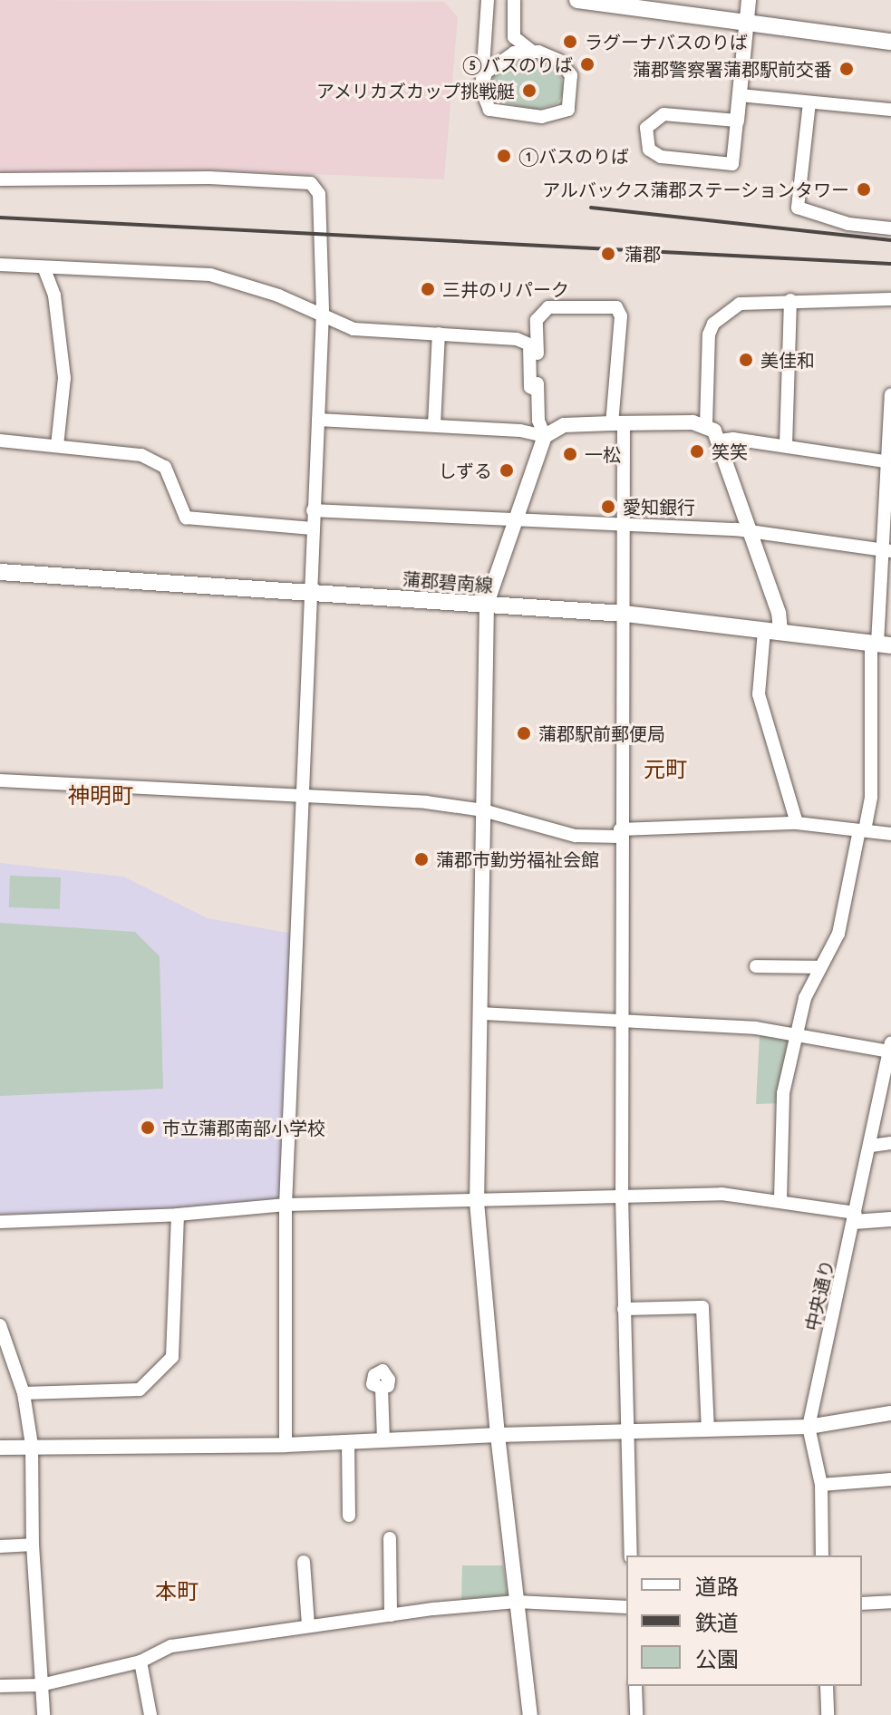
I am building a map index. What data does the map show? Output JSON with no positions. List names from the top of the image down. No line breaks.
{"streets":{"main road":["蒲郡碧南線"],"street":["中央通り"]},"districts":["元町","神明町","本町"],"places":["ラグーナバスのりば","⑤バスのりば","蒲郡警察署蒲郡駅前交番","アメリカズカップ挑戦艇","①バスのりば","アルバックス蒲郡ステーションタワー","蒲郡","三井のリパーク","美佳和","笑笑","一松","しずる","愛知銀行","蒲郡駅前郵便局","蒲郡市勤労福祉会館","市立蒲郡南部小学校"],"legend":["道路","鉄道","公園"]}
